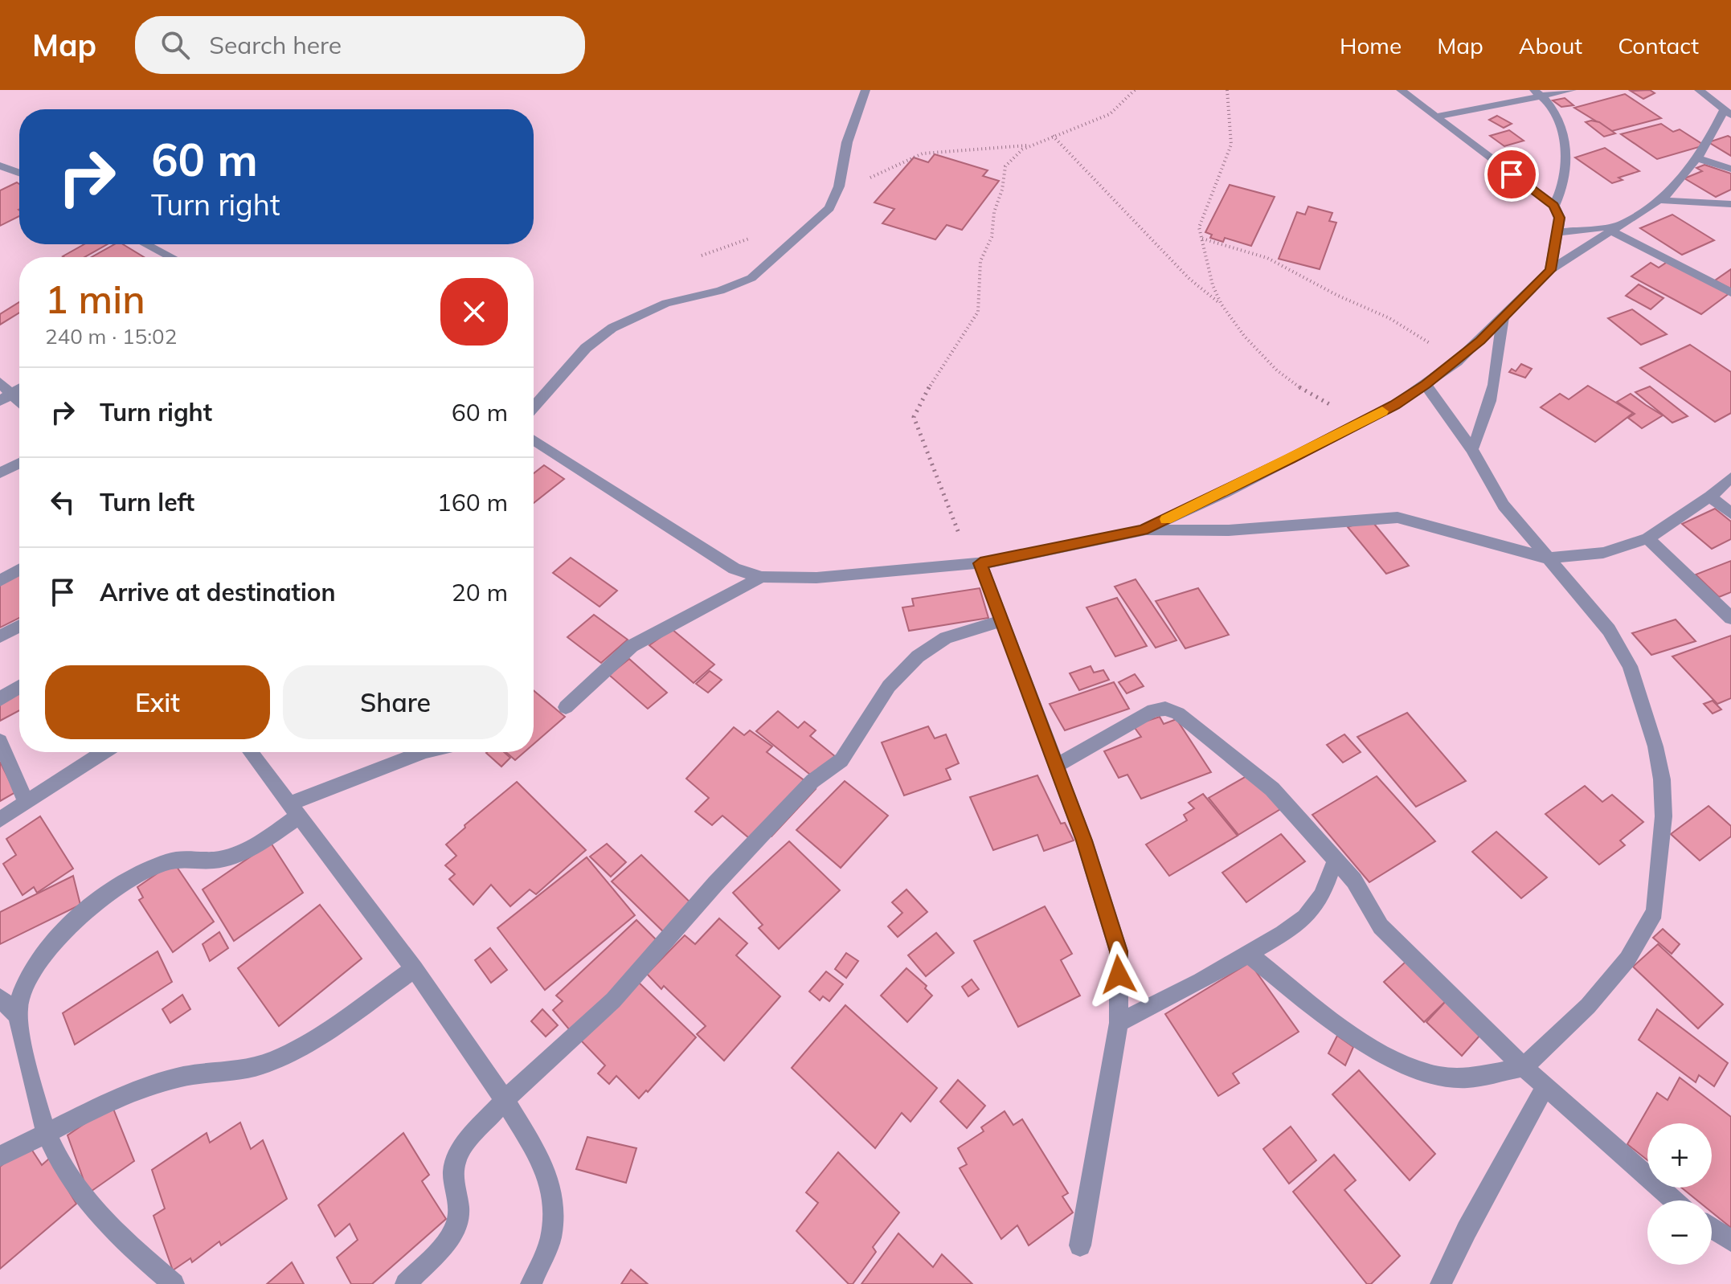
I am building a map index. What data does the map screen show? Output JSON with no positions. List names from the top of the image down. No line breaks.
{"page":{"header":"Map","search":"Search here","nav":["Home","Map","About","Contact"],"turn":["60 m","Turn right"],"heading":["1 min","240 m · 15:02"],"list":[{"name":"Turn right","value":"60 m"},{"name":"Turn left","value":"160 m"},{"name":"Arrive at destination","value":"20 m"}],"buttons":["Exit","Share"],"map_buttons":["+","−"]}}
